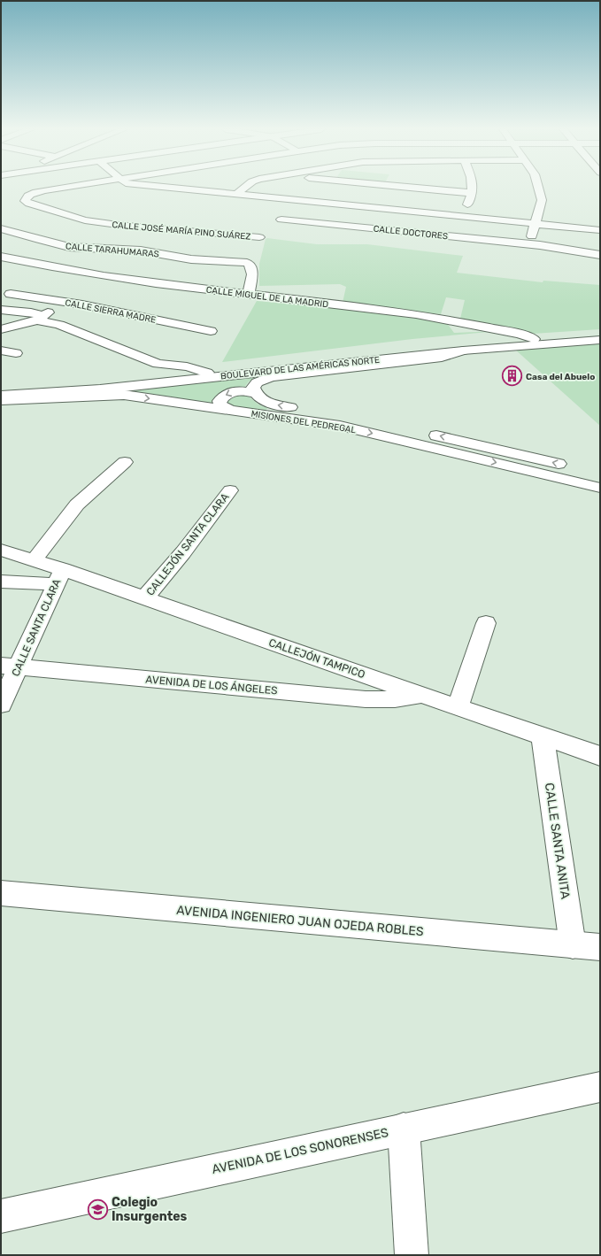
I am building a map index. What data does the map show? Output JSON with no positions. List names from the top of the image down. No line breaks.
{"streets":{"street":["CALLE JOSÉ MARÍA PINO SUÁREZ","CALLE DOCTORES","CALLE TARAHUMARAS","CALLE MIGUEL DE LA MADRID","CALLE SIERRA MADRE","BOULEVARD DE LAS AMÉRICAS NORTE","MISIONES DEL PEDREGAL","CALLEJÓN SANTA CLARA","CALLE SANTA CLARA","CALLEJÓN TAMPICO","AVENIDA DE LOS ÁNGELES","CALLE SANTA ANITA","AVENIDA INGENIERO JUAN OJEDA ROBLES","AVENIDA DE LOS SONORENSES"]},"crossings":[["CALLE TARAHUMARAS","CALLE MIGUEL DE LA MADRID"],["CALLE MIGUEL DE LA MADRID","BOULEVARD DE LAS AMÉRICAS NORTE"],["BOULEVARD DE LAS AMÉRICAS NORTE","MISIONES DEL PEDREGAL"],["CALLEJÓN SANTA CLARA","CALLEJÓN TAMPICO"],["CALLE SANTA CLARA","CALLEJÓN TAMPICO"],["CALLE SANTA CLARA","AVENIDA DE LOS ÁNGELES"],["CALLEJÓN TAMPICO","AVENIDA DE LOS ÁNGELES"],["CALLEJÓN TAMPICO","CALLE SANTA ANITA"],["CALLE SANTA ANITA","AVENIDA INGENIERO JUAN OJEDA ROBLES"]],"places":{"building":["Casa del Abuelo"],"school or university":["Colegio Insurgentes"]}}
